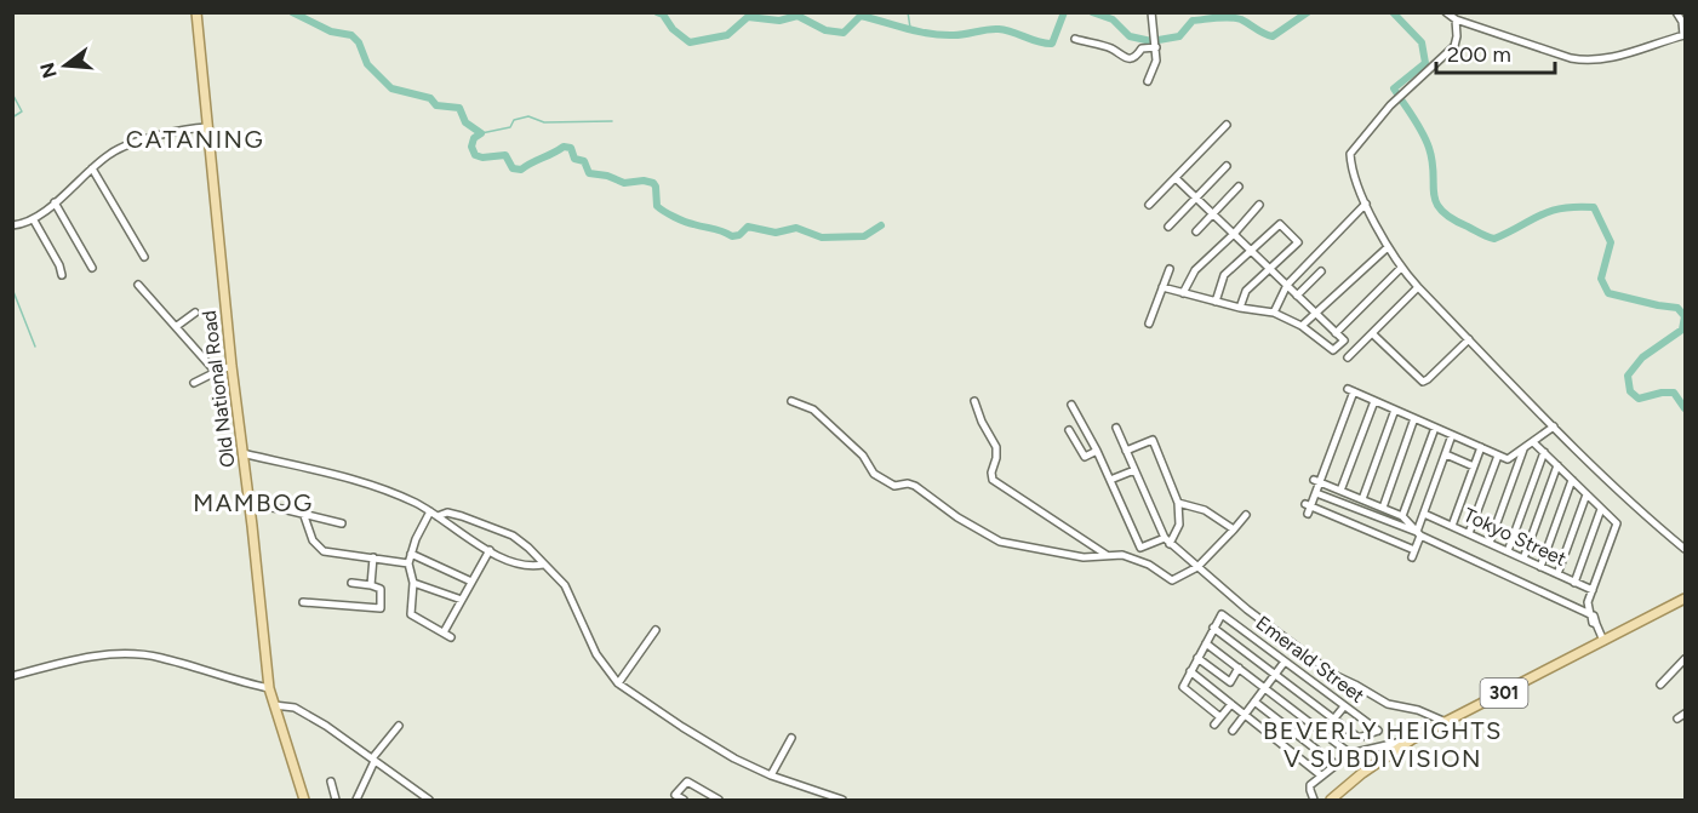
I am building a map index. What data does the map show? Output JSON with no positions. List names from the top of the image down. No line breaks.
{"streets":{"main road":["Old National Road","301"],"street":["Tokyo Street","Emerald Street"]},"districts":["CATANING","MAMBOG","BEVERLY HEIGHTS V SUBDIVISION"],"scale_bar":"200 m","north":"left"}
